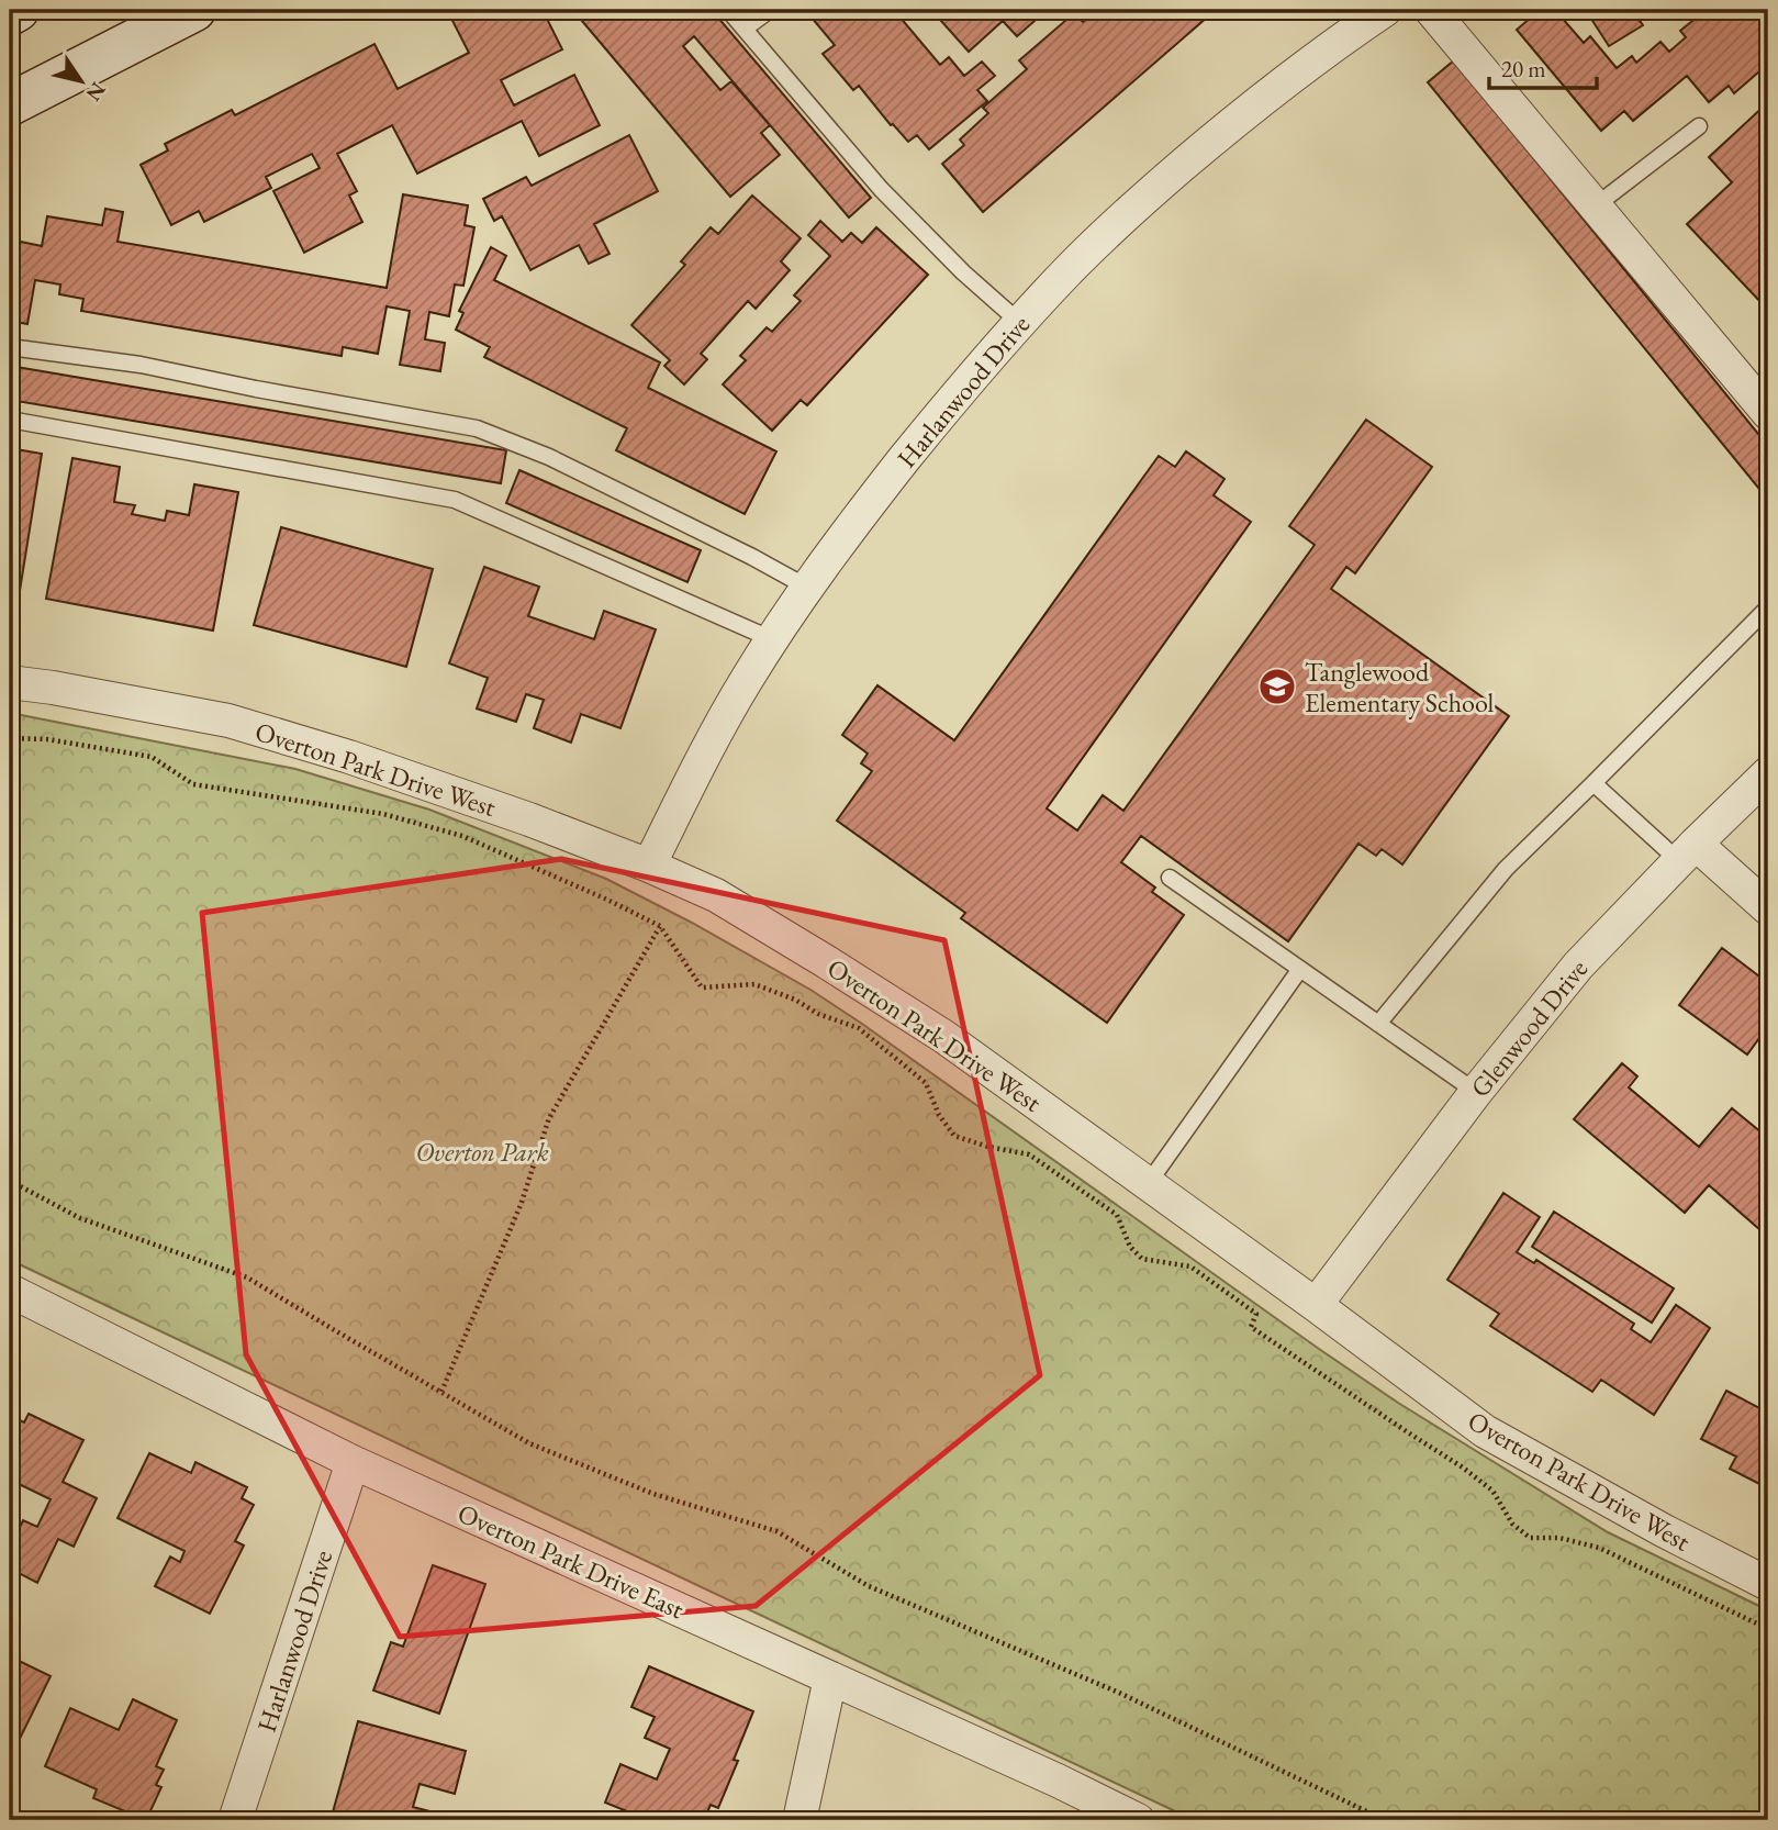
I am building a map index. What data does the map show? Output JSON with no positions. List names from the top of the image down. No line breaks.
{"streets":{"street":["Harlanwood Drive","Overton Park Drive West","Glenwood Drive","Overton Park Drive East"]},"crossings":[["Harlanwood Drive","Overton Park Drive West"],["Harlanwood Drive","Overton Park Drive East"],["Overton Park Drive West","Glenwood Drive"]],"parks":["Overton Park"],"places":{"school or university":["Tanglewood Elementary School"]},"scale_bar":"20 m","north":"bottom right"}
